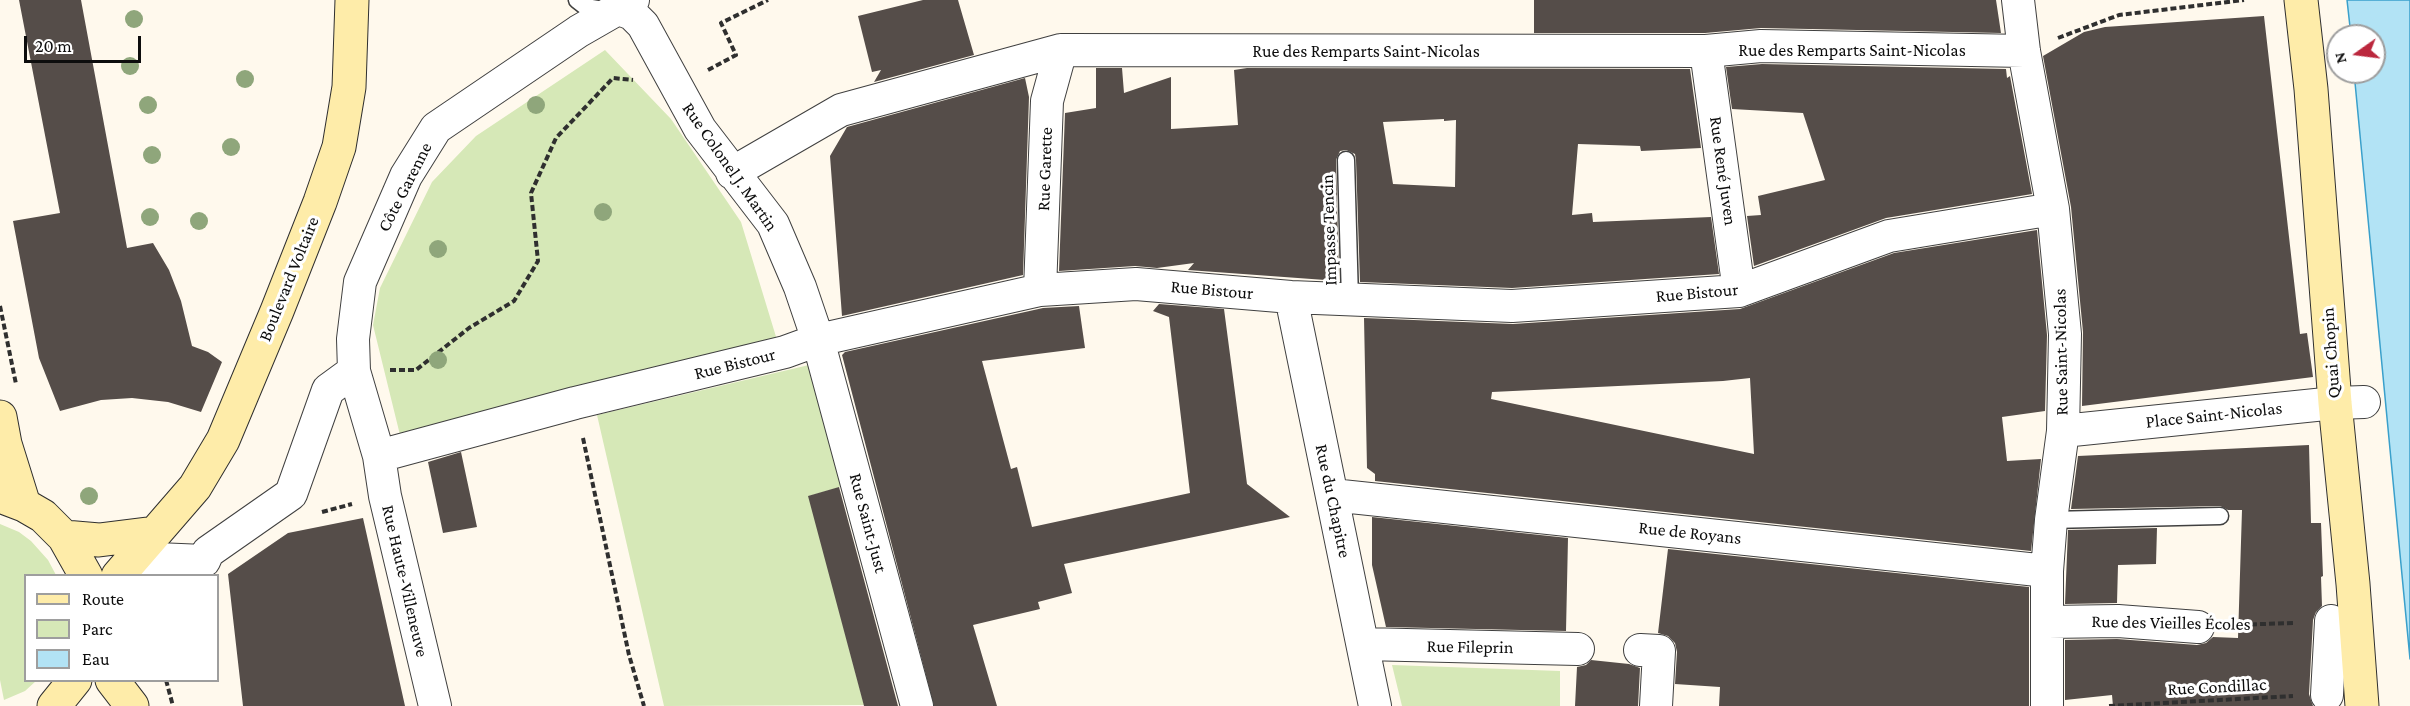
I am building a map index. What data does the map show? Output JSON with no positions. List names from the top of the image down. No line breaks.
{"streets":{"main road":["Boulevard Voltaire","Quai Chopin"],"street":["Rue des Remparts Saint-Nicolas","Rue Colonel J. Martin","Rue Garette","Rue René Juven","Côte Garenne","Rue Bistour","Rue Saint-Nicolas","Place Saint-Nicolas","Rue du Chapitre","Rue Saint-Just","Rue de Royans","Rue Haute-Villeneuve","Rue des Vieilles Écoles","Rue Fileprin"],"lane":["Impasse Tencin"],"path":["Rue Condillac"]},"crossings":[["Rue des Remparts Saint-Nicolas","Rue Colonel J. Martin"],["Rue des Remparts Saint-Nicolas","Rue Garette"],["Rue des Remparts Saint-Nicolas","Rue René Juven"],["Rue des Remparts Saint-Nicolas","Rue Saint-Nicolas"],["Rue Colonel J. Martin","Côte Garenne"],["Rue Colonel J. Martin","Rue Bistour"],["Rue Colonel J. Martin","Rue Saint-Just"],["Rue Garette","Rue Bistour"],["Rue René Juven","Rue Bistour"],["Côte Garenne","Rue Bistour"],["Côte Garenne","Rue Haute-Villeneuve"],["Impasse Tencin","Rue Bistour"],["Rue Bistour","Rue Saint-Nicolas"],["Rue Bistour","Rue du Chapitre"],["Rue Bistour","Rue Saint-Just"],["Rue Bistour","Rue Haute-Villeneuve"],["Rue Saint-Nicolas","Place Saint-Nicolas"],["Rue Saint-Nicolas","Rue de Royans"],["Rue Saint-Nicolas","Rue des Vieilles Écoles"],["Quai Chopin","Place Saint-Nicolas"],["Rue du Chapitre","Rue de Royans"],["Rue du Chapitre","Rue Fileprin"]],"legend":["Route","Parc","Eau"],"scale_bar":"20 m","north":"left"}
